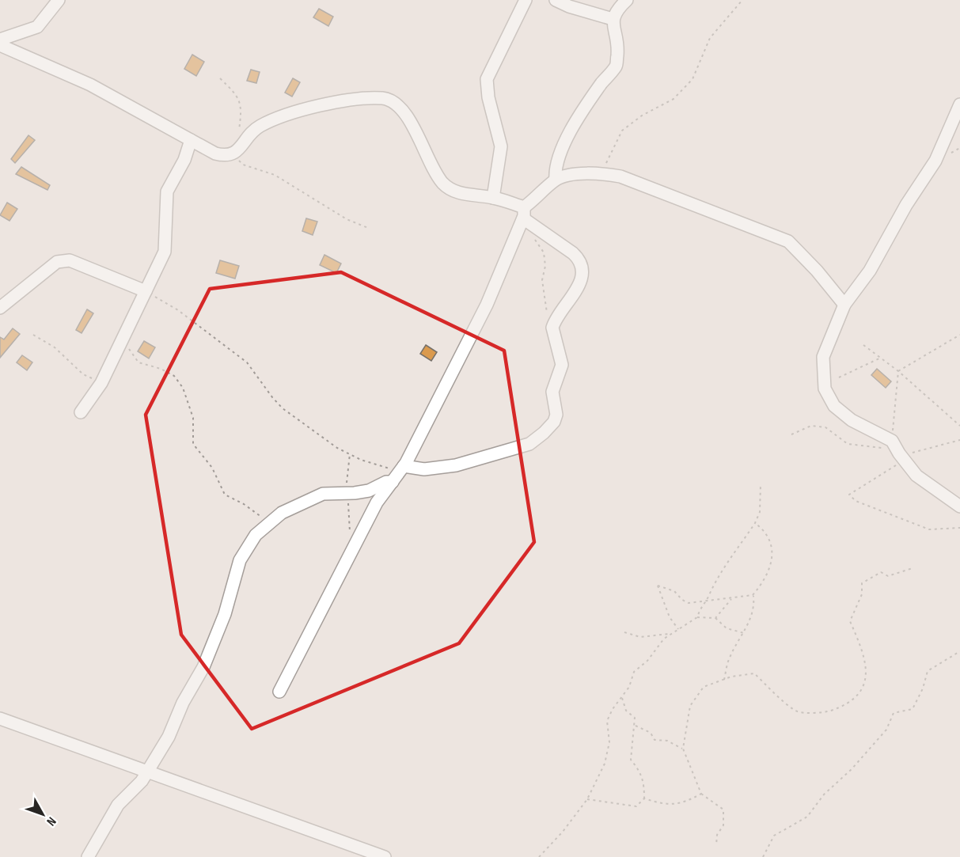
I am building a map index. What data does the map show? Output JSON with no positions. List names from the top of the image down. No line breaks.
{"north":"bottom right"}
